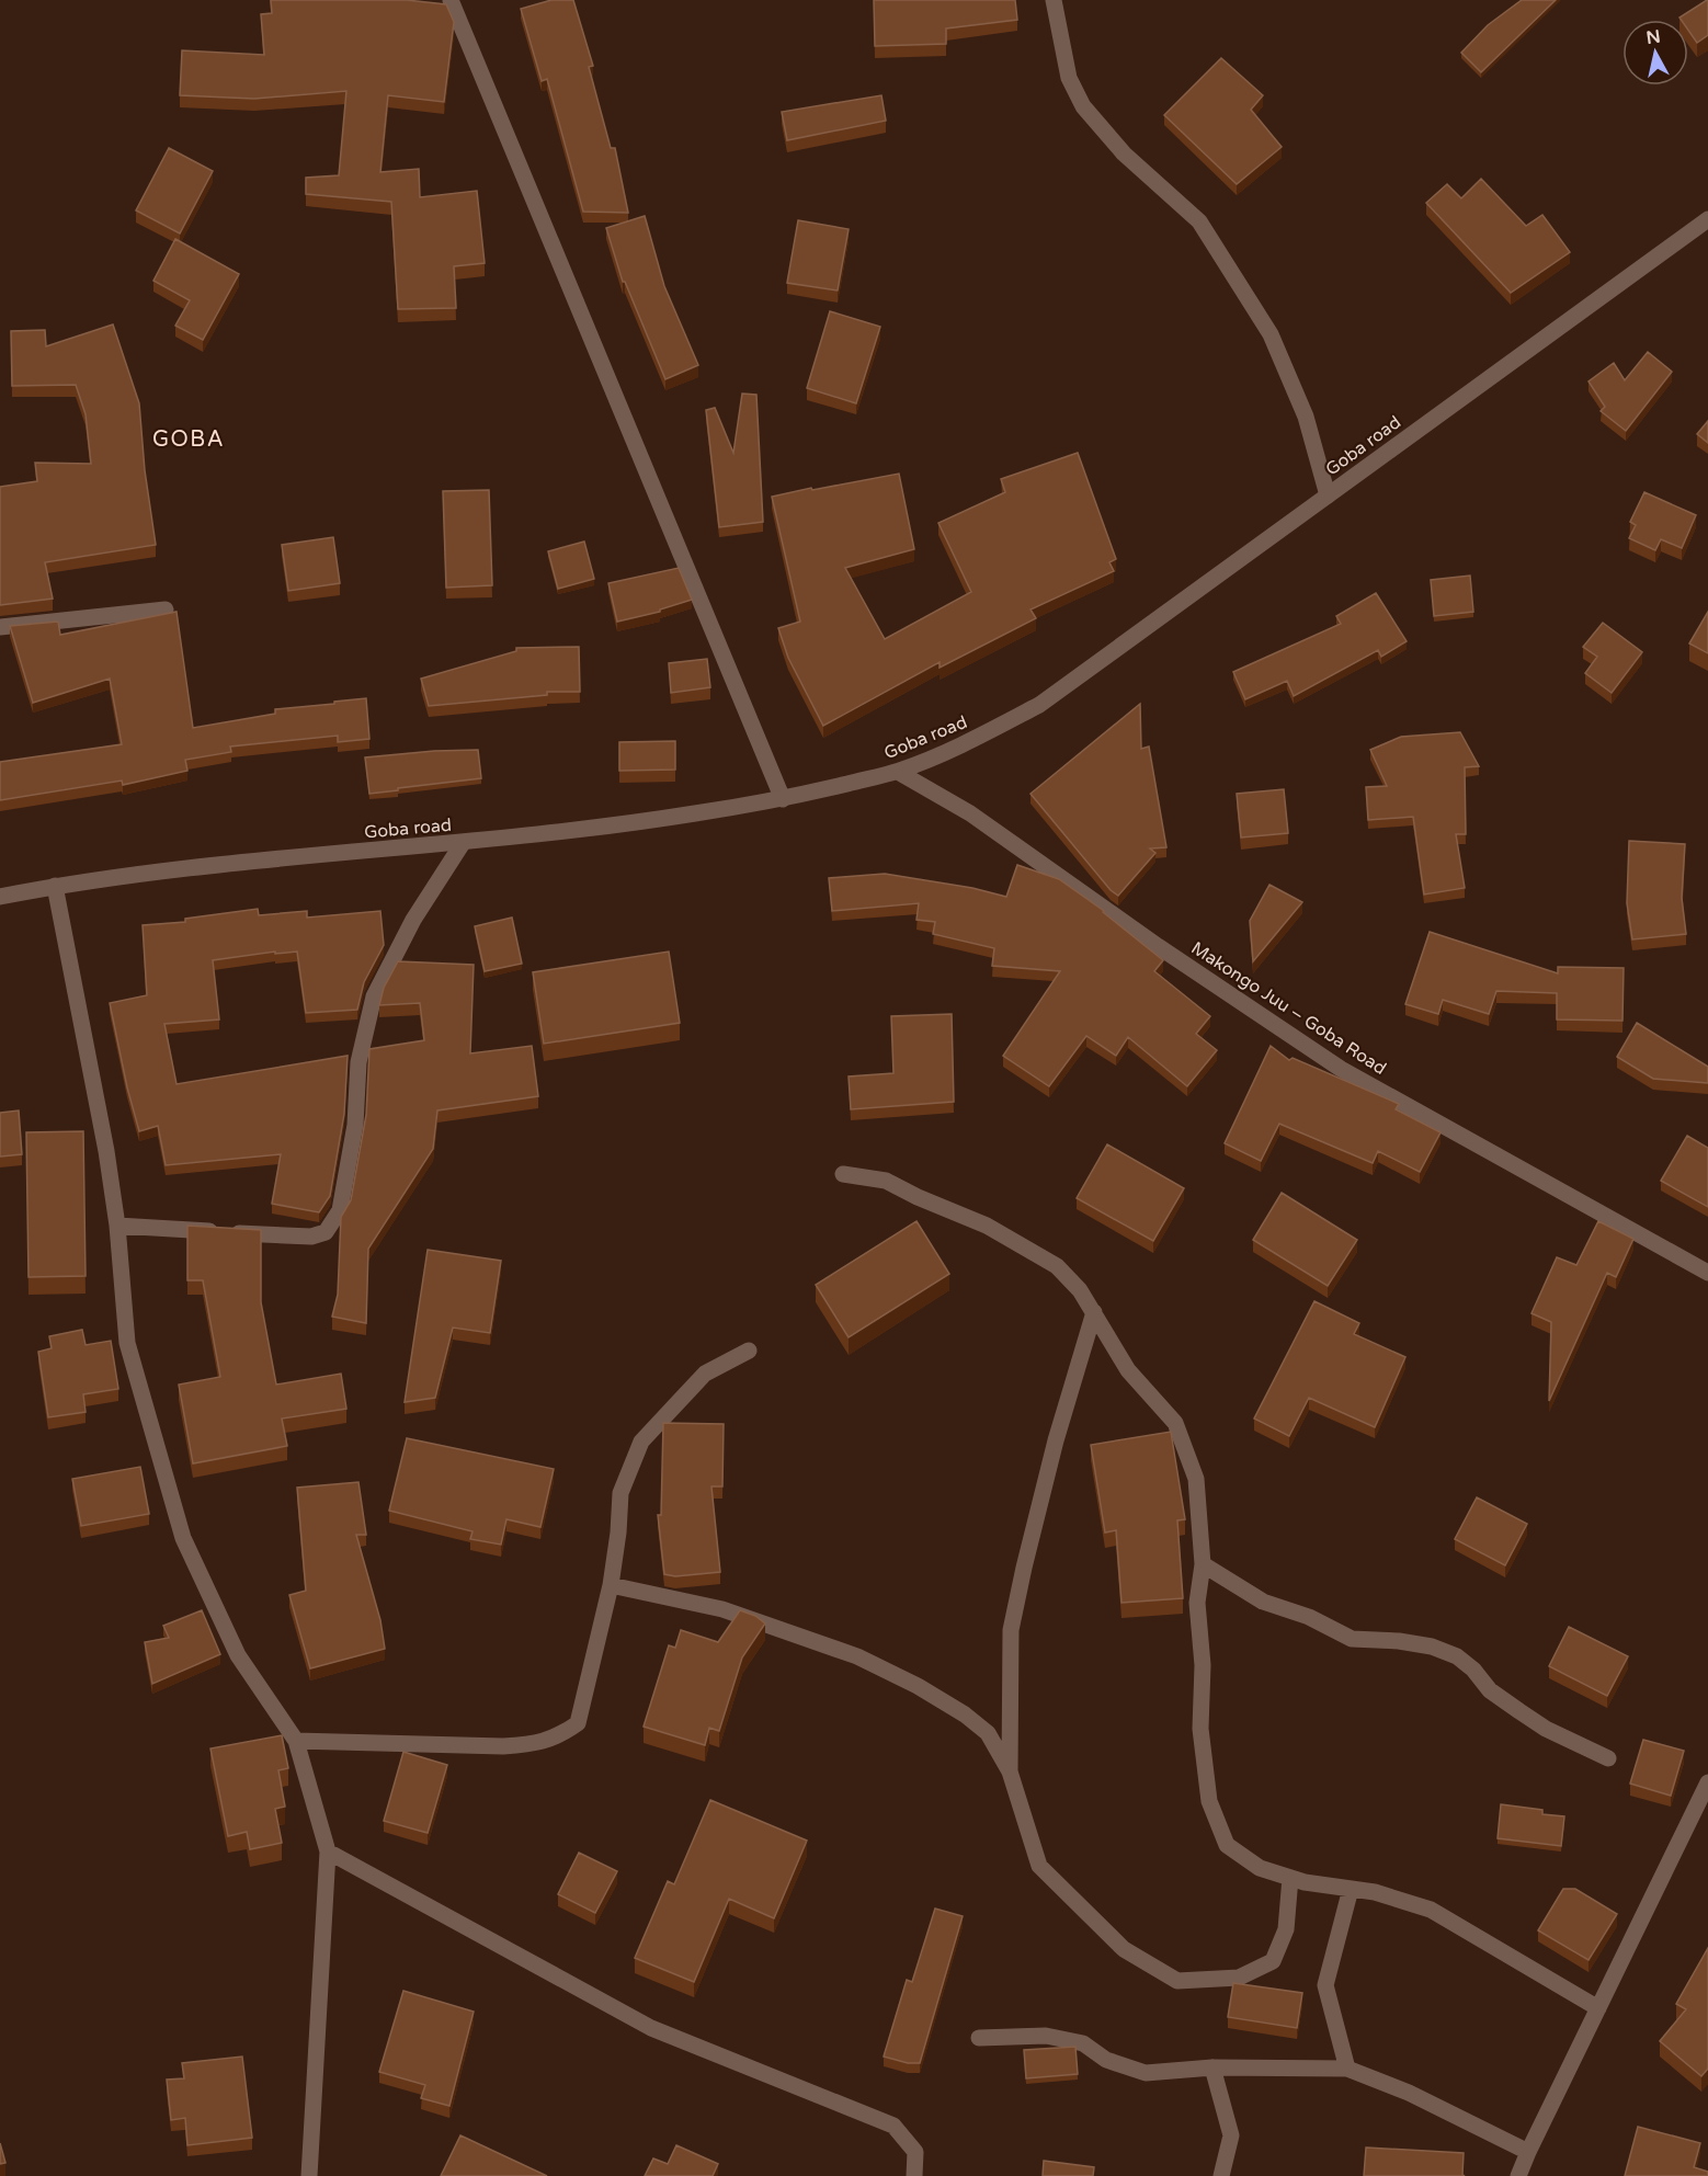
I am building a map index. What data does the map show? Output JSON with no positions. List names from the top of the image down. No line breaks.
{"streets":{"street":["Goba road","Makongo Juu – Goba Road"]},"crossings":[["Goba road","Makongo Juu – Goba Road"]],"districts":["GOBA"],"north":"top"}
